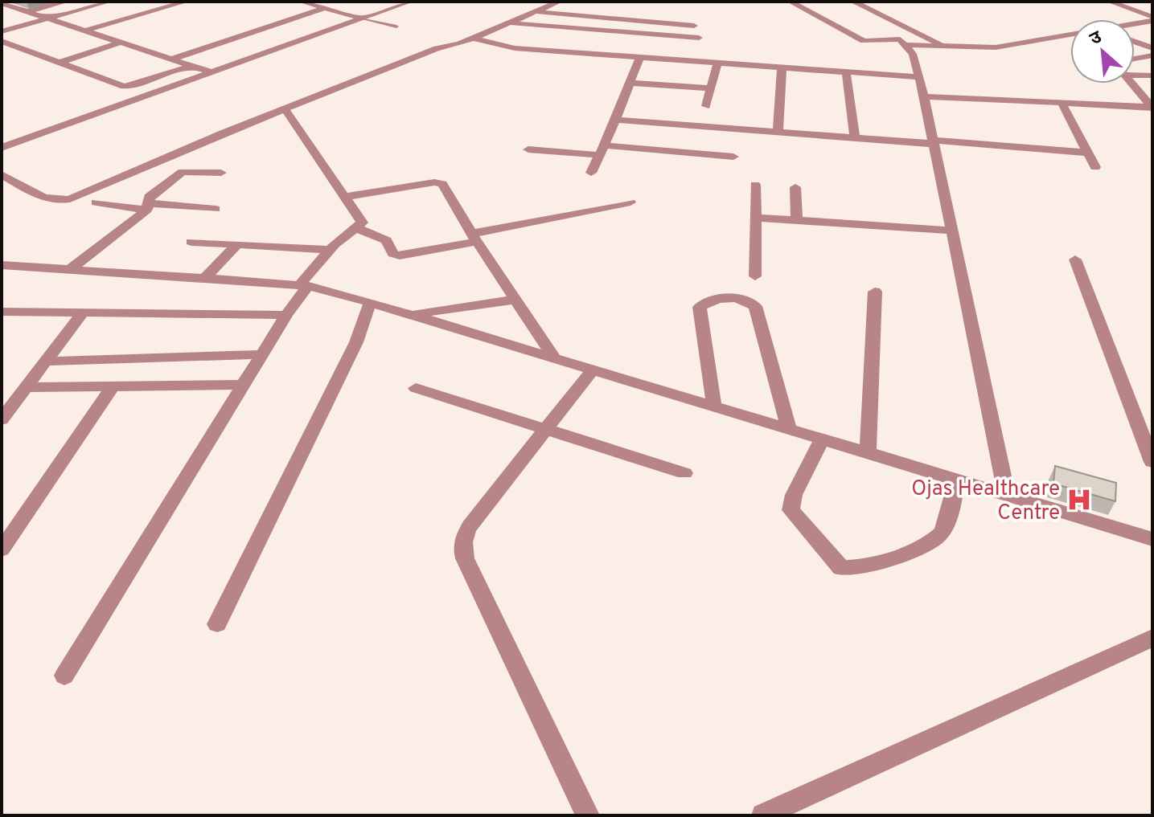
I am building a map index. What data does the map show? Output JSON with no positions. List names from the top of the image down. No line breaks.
{"places":{"hospital":["Ojas Healthcare Centre"]},"north":"top left"}
